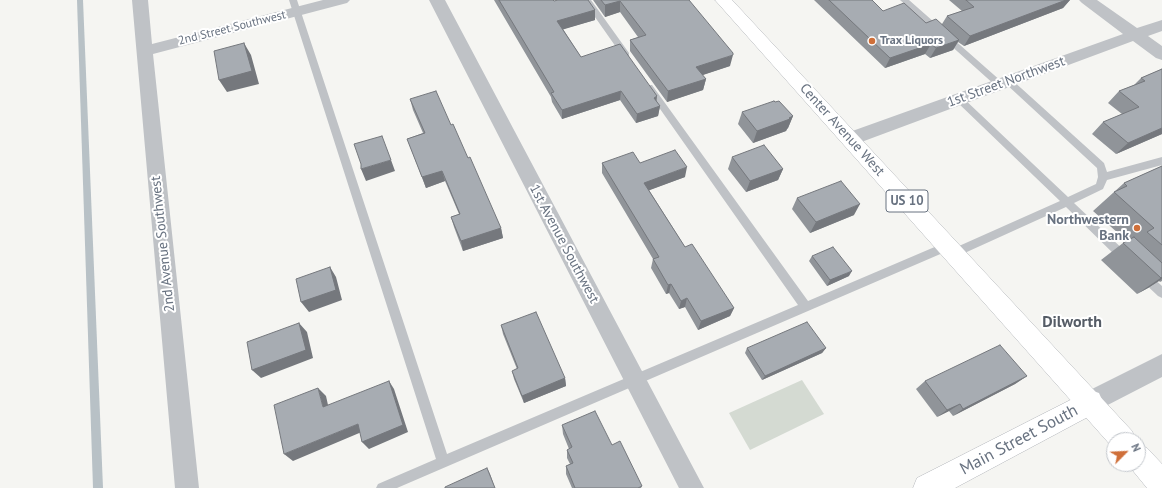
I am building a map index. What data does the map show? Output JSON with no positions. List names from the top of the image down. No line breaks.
{"streets":{"main road":["Center Avenue West","US 10","Main Street South"],"street":["2nd Street Southwest","1st Street Northwest","2nd Avenue Southwest","1st Avenue Southwest"]},"crossings":[["2nd Street Southwest","2nd Avenue Southwest"],["1st Street Northwest","Center Avenue West"],["Center Avenue West","US 10"],["Center Avenue West","Main Street South"],["US 10","Main Street South"]],"districts":["Dilworth"],"places":["Trax Liquors","Northwestern Bank"],"north":"top right"}
